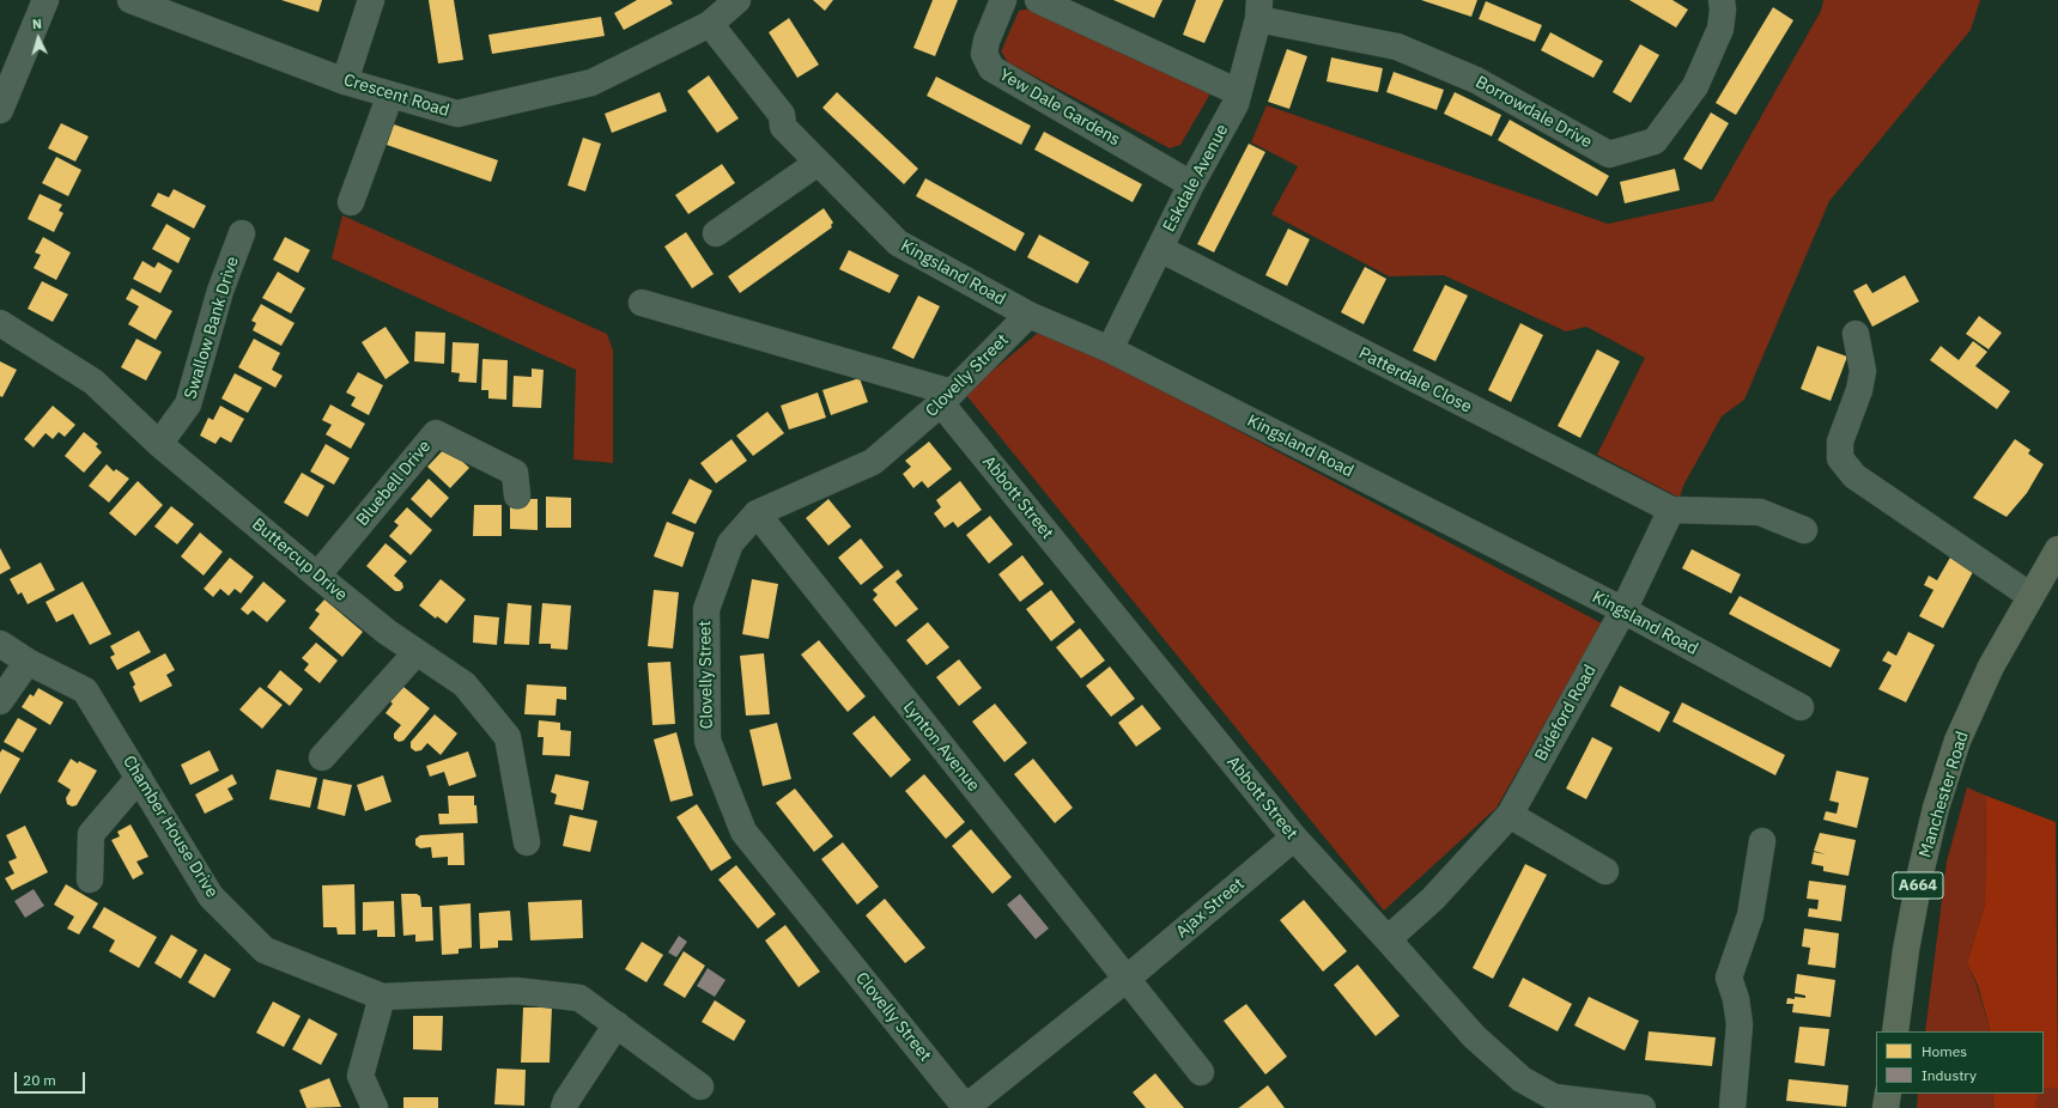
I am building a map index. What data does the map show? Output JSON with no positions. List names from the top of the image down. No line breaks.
{"streets":{"main road":["Manchester Road","A664"],"street":["Crescent Road","Yew Dale Gardens","Borrowdale Drive","Eskdale Avenue","Kingsland Road","Swallow Bank Drive","Clovelly Street","Patterdale Close","Bluebell Drive","Abbott Street","Buttercup Drive","Bideford Road","Lynton Avenue","Chamber House Drive","Ajax Street"]},"crossings":[["Crescent Road","Kingsland Road"],["Yew Dale Gardens","Eskdale Avenue"],["Borrowdale Drive","Eskdale Avenue"],["Eskdale Avenue","Kingsland Road"],["Eskdale Avenue","Patterdale Close"],["Kingsland Road","Clovelly Street"],["Kingsland Road","Bideford Road"],["Swallow Bank Drive","Buttercup Drive"],["Clovelly Street","Abbott Street"],["Clovelly Street","Lynton Avenue"],["Clovelly Street","Ajax Street"],["Patterdale Close","Bideford Road"],["Bluebell Drive","Buttercup Drive"],["Abbott Street","Bideford Road"],["Abbott Street","Ajax Street"],["Lynton Avenue","Ajax Street"]],"legend":["Homes","Industry"],"scale_bar":"20 m","north":"top"}
